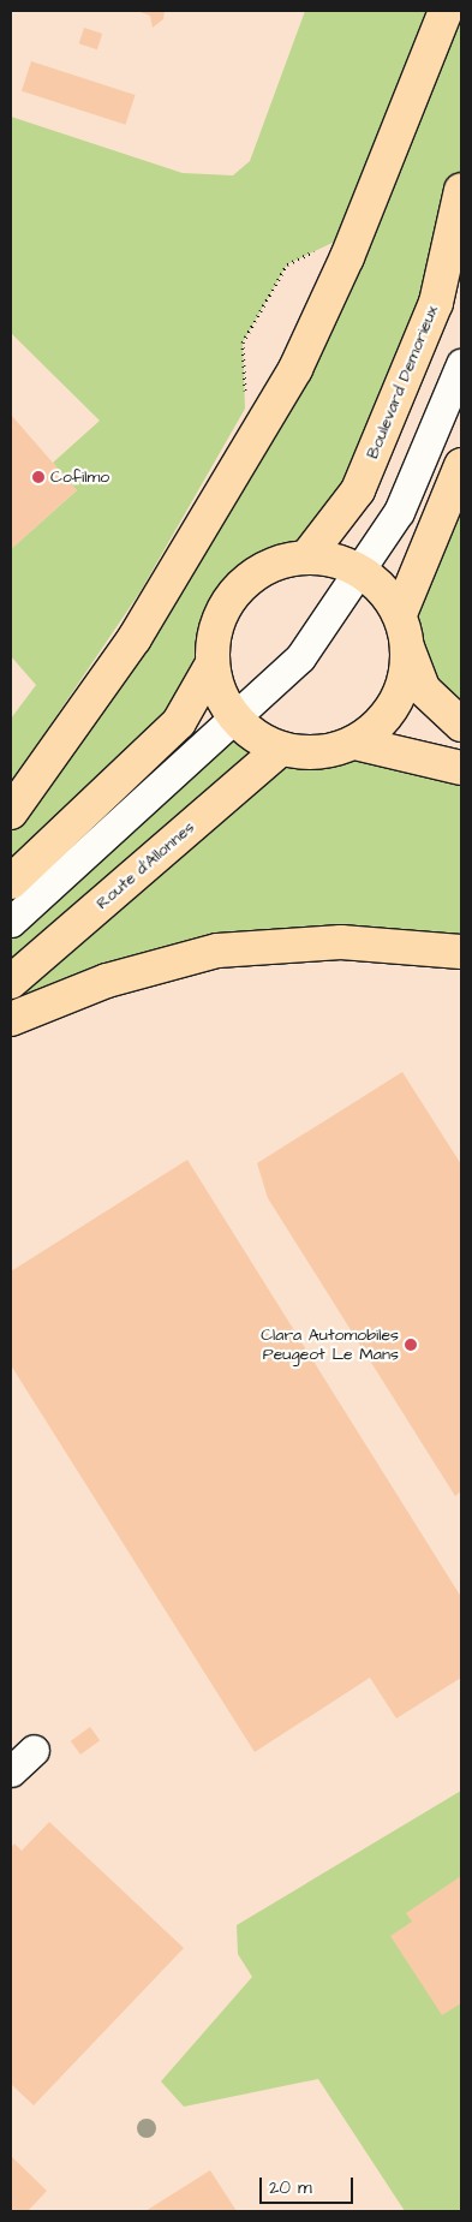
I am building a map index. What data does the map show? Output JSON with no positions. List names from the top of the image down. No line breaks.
{"streets":{"main road":["Boulevard Demorieux","Route d'Allonnes"]},"places":["Cofilmo","Clara Automobiles Peugeot Le Mans"],"scale_bar":"20 m"}
